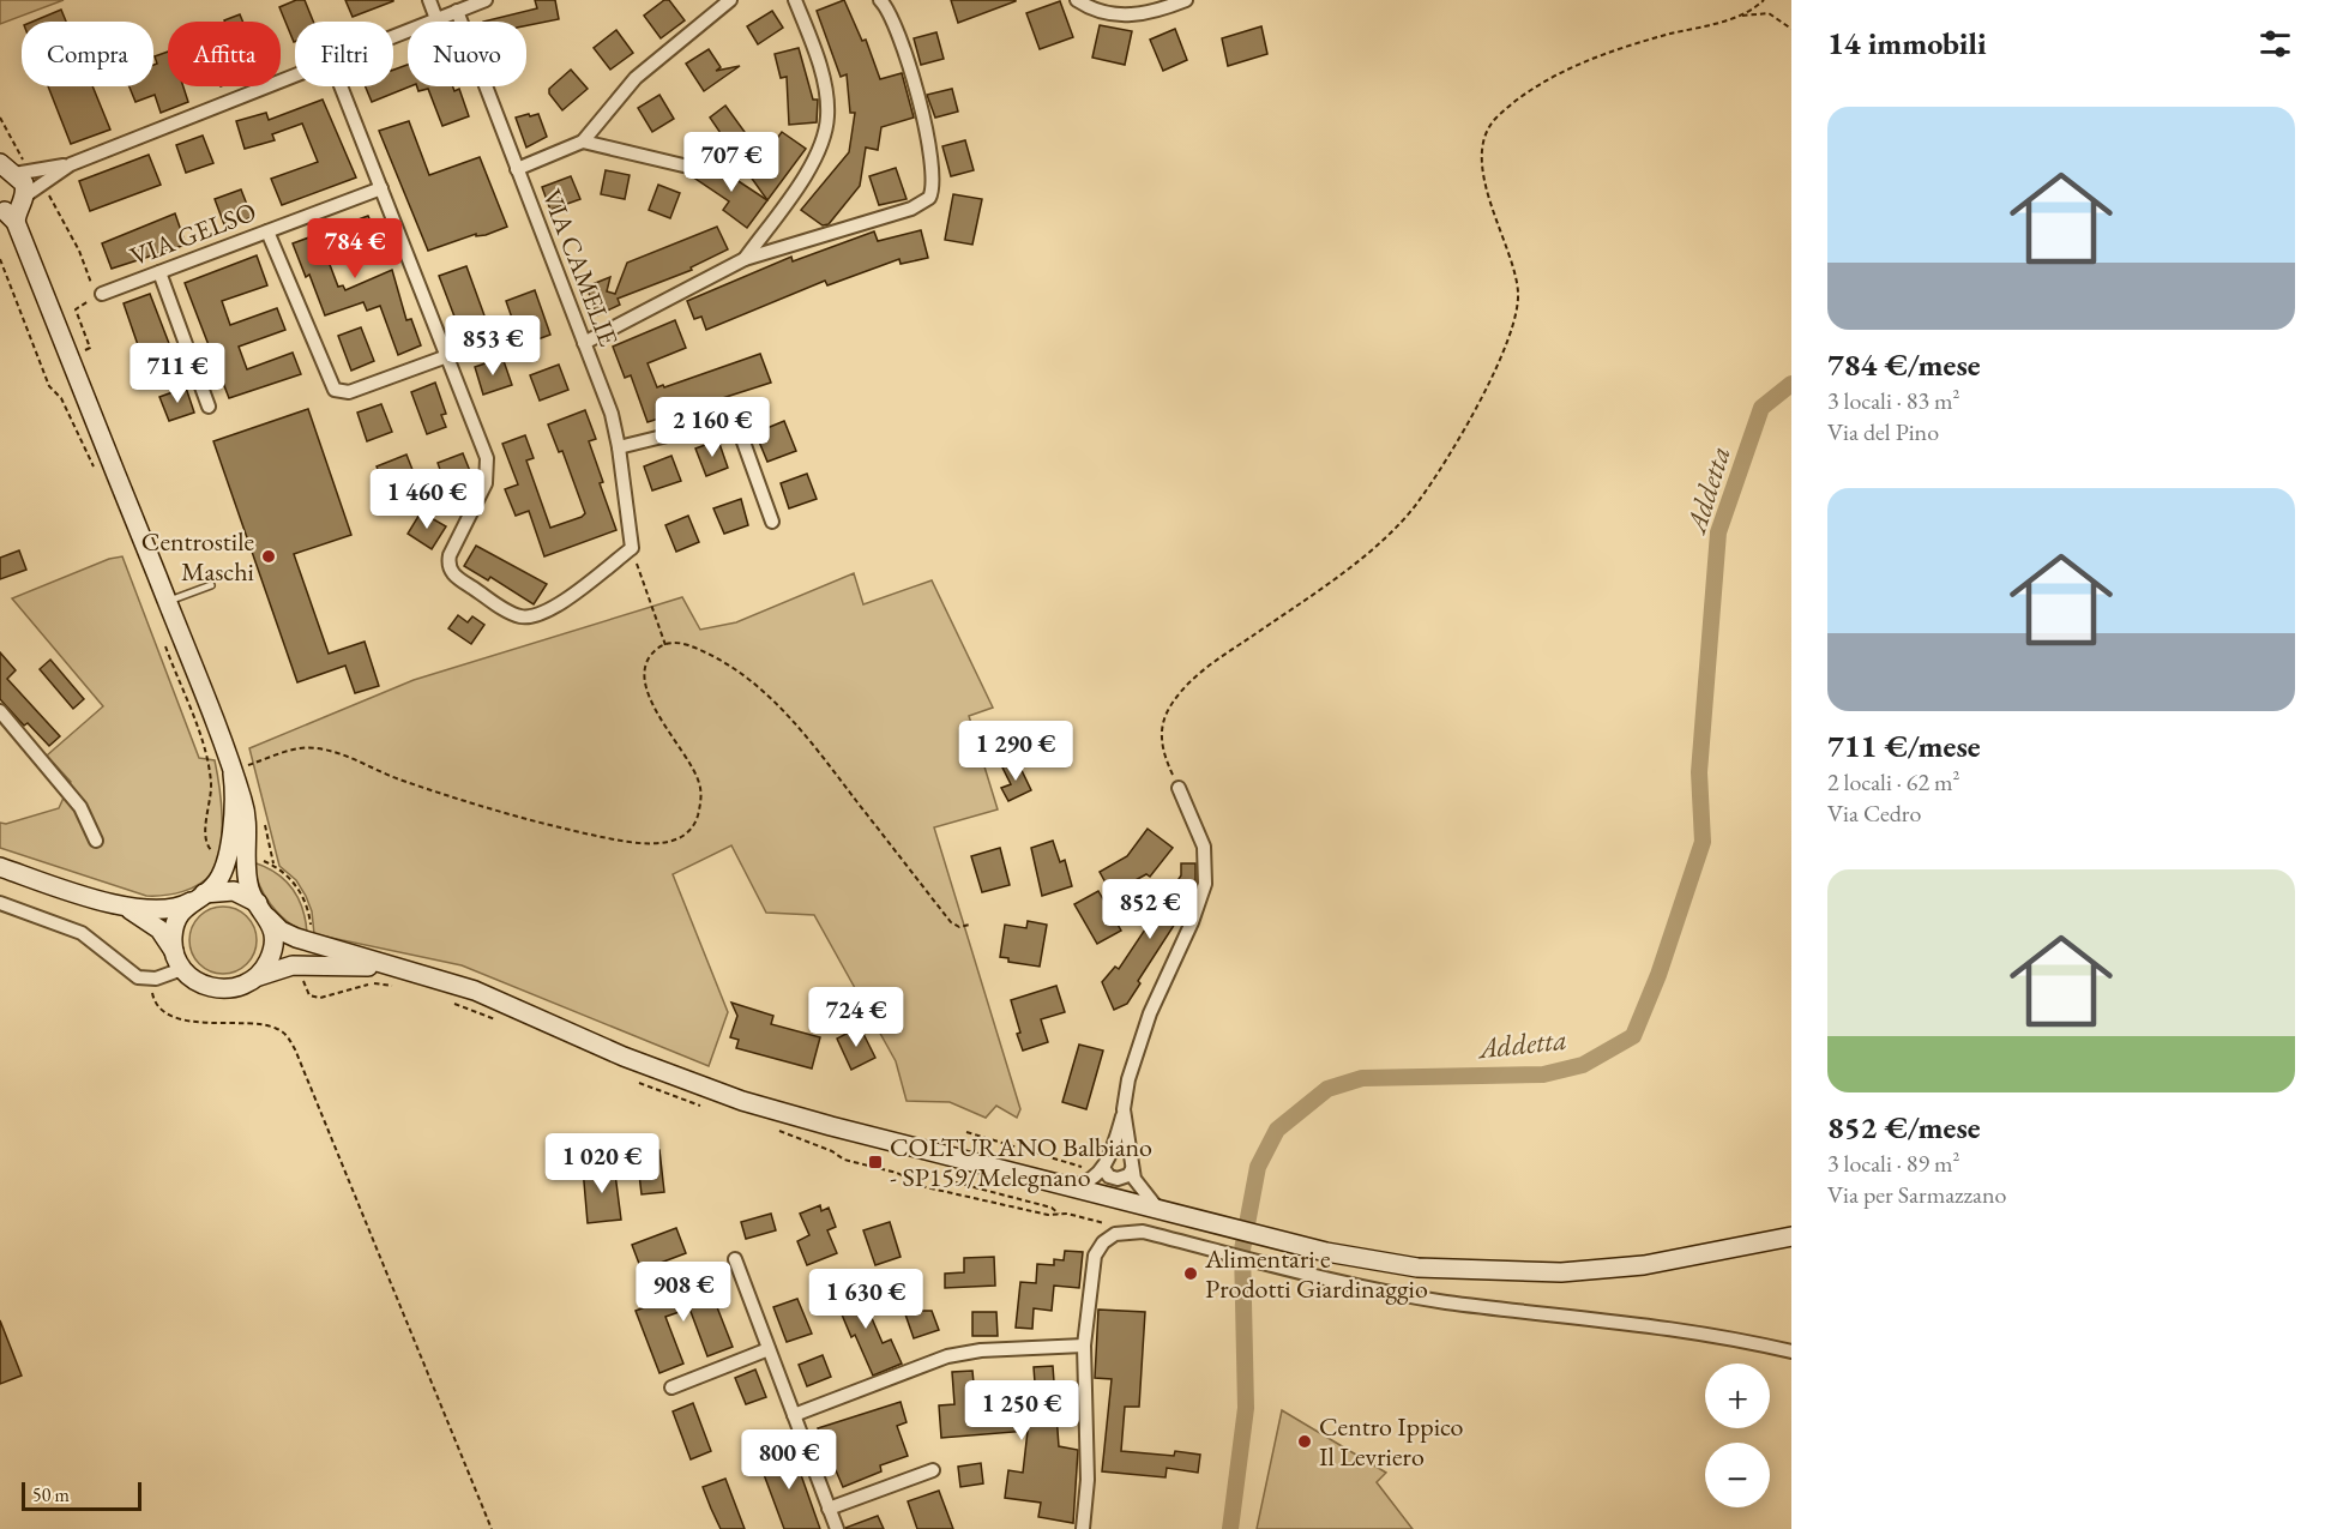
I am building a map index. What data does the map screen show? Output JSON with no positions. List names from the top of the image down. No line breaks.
{"streets":{"street":["VIA GELSO","VIA CAMELIE"]},"water":["Addetta"],"places":{"other":["Centrostile Maschi","Alimentari e Prodotti Giardinaggio","Centro Ippico Il Levriero"],"transit":["COLTURANO Balbiano - SP159/Melegnano"]},"scale_bar":"50 m","page":{"heading":"14 immobili","chip":["Compra","Affitta","Filtri","Nuovo"],"list":[{"name":"784 €/mese","note":"3 locali · 83 m² · Via del Pino"},{"name":"711 €/mese","note":"2 locali · 62 m² · Via Cedro"},{"name":"852 €/mese","note":"3 locali · 89 m² · Via per Sarmazzano"}],"price":["707 €","784 €","853 €","711 €","2 160 €","1 460 €","1 290 €","852 €","724 €","1 020 €","908 €","1 630 €","1 250 €","800 €"],"map_buttons":["+","−"],"scale":"50 m"}}
